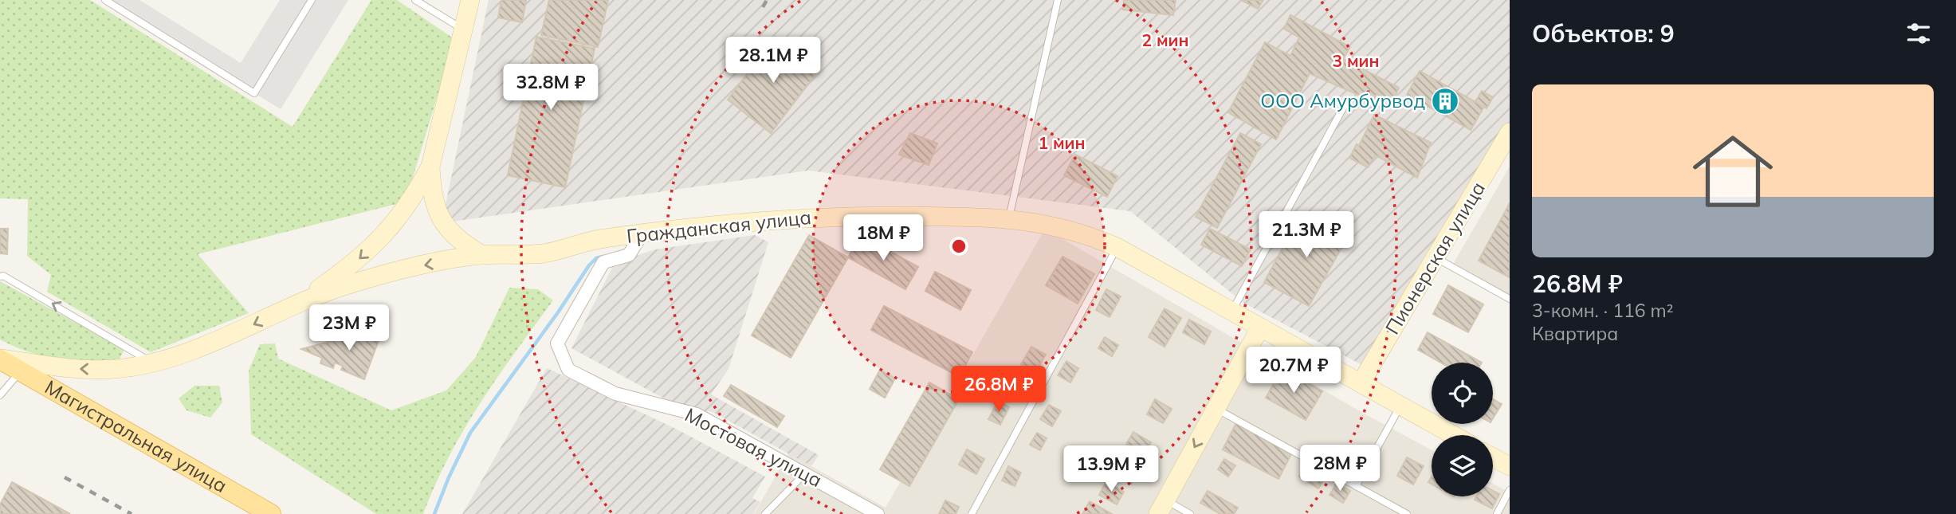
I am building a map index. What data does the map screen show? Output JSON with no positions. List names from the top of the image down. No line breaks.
{"streets":{"main road":["Магистральная улица"],"street":["Гражданская улица","Пионерская улица","Мостовая улица"]},"crossings":[["Гражданская улица","Пионерская улица"],["Гражданская улица","Магистральная улица"],["Гражданская улица","Мостовая улица"]],"places":{"building":["ООО Амурбурвод"]},"page":{"heading":"Объектов: 9","price":["28.1M ₽","32.8M ₽","21.3M ₽","18M ₽","23M ₽","20.7M ₽","26.8M ₽","28M ₽","13.9M ₽"],"list":[{"name":"26.8M ₽","note":"3-комн. · 116 m² · Квартира"}]},"rings":["2 мин","3 мин","1 мин"]}
